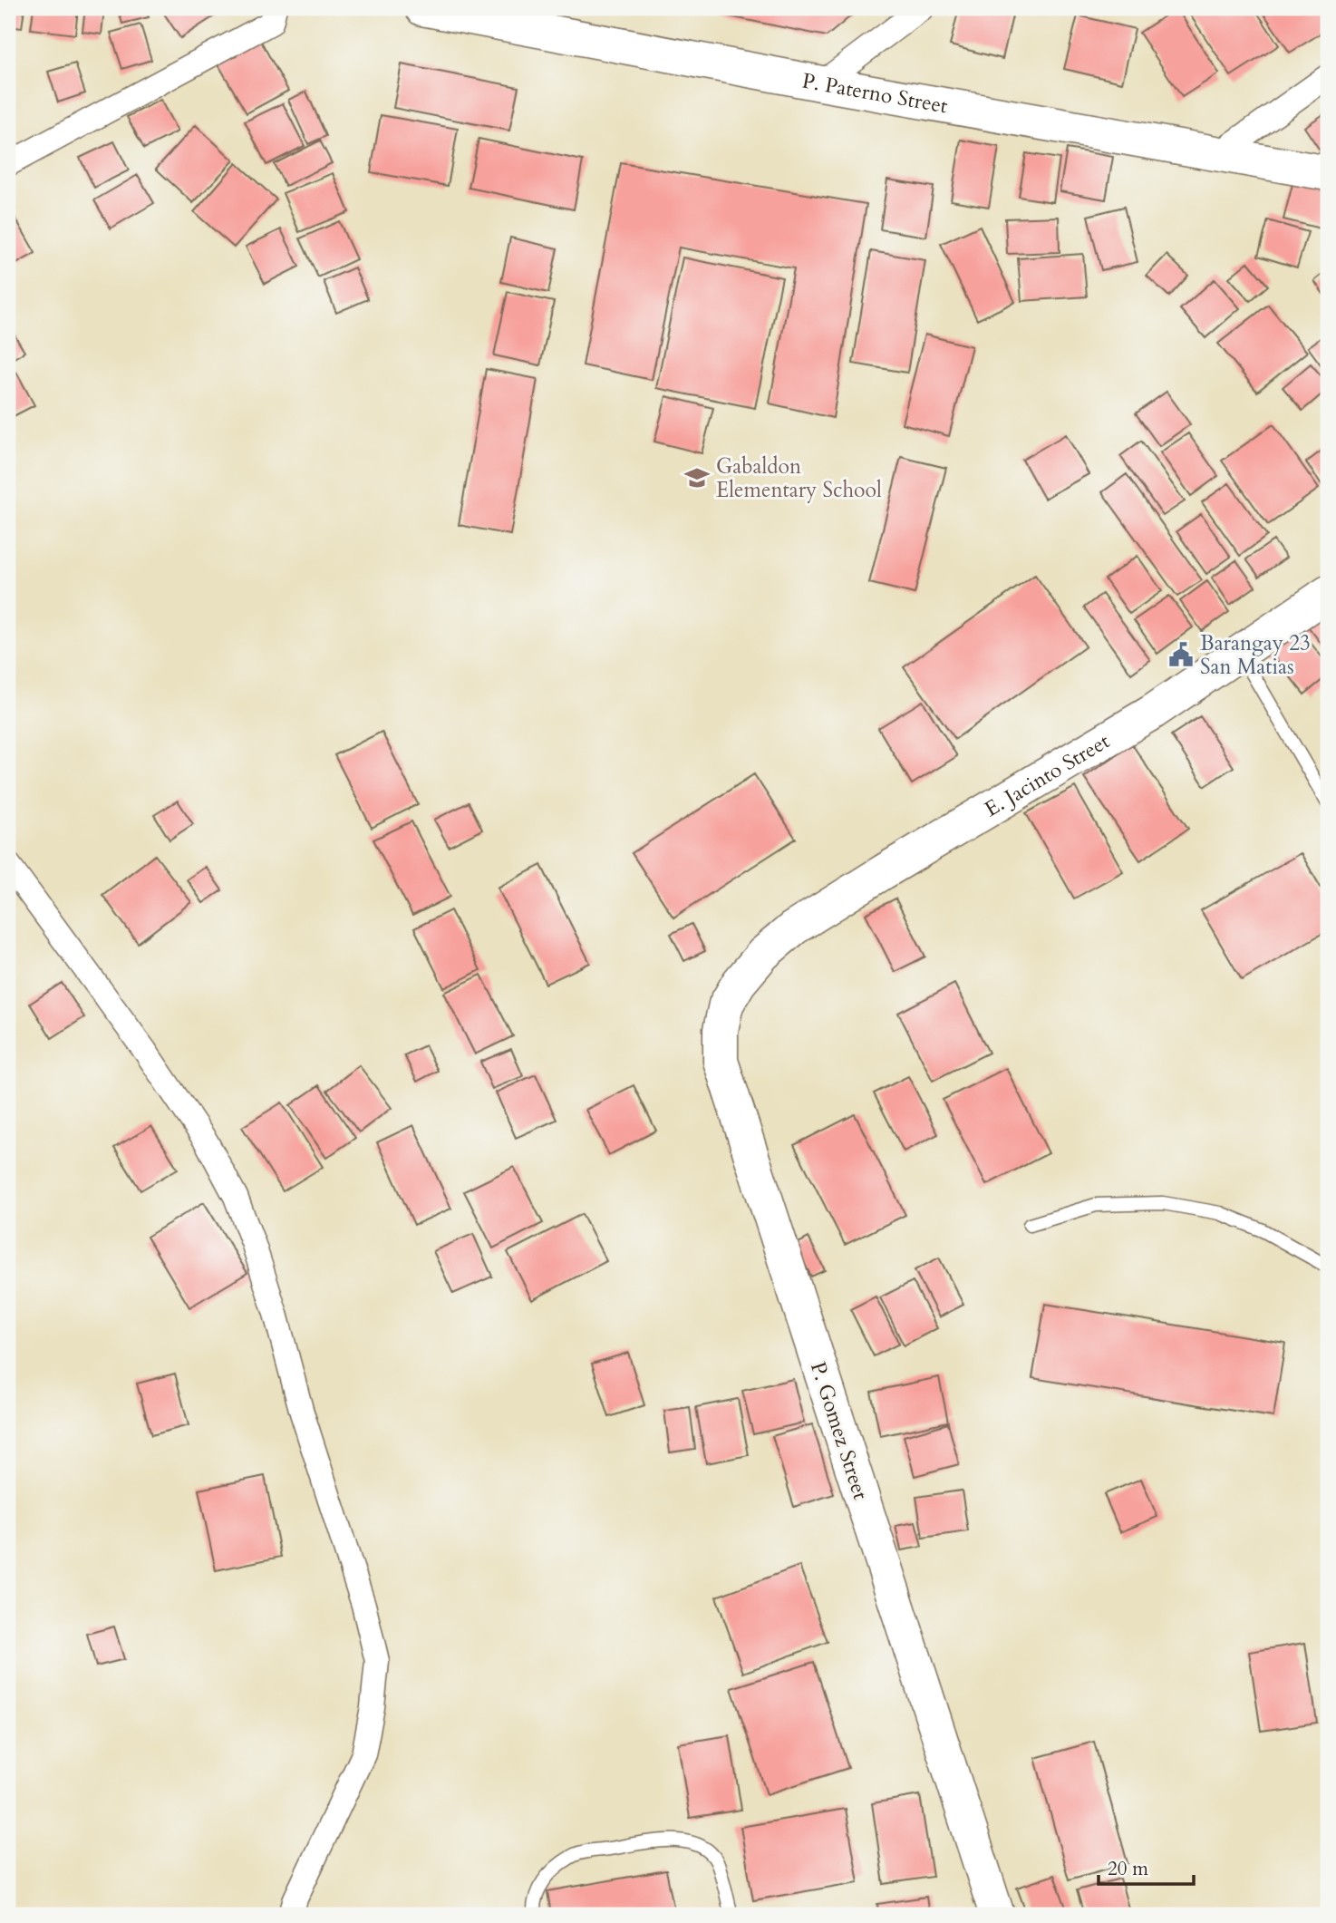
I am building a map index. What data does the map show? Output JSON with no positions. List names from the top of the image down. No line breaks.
{"streets":{"main road":["P. Paterno Street","E. Jacinto Street","P. Gomez Street"]},"crossings":[["E. Jacinto Street","P. Gomez Street"]],"places":{"school or university":["Gabaldon Elementary School"],"public building":["Barangay 23 San Matias"]},"scale_bar":"20 m"}
